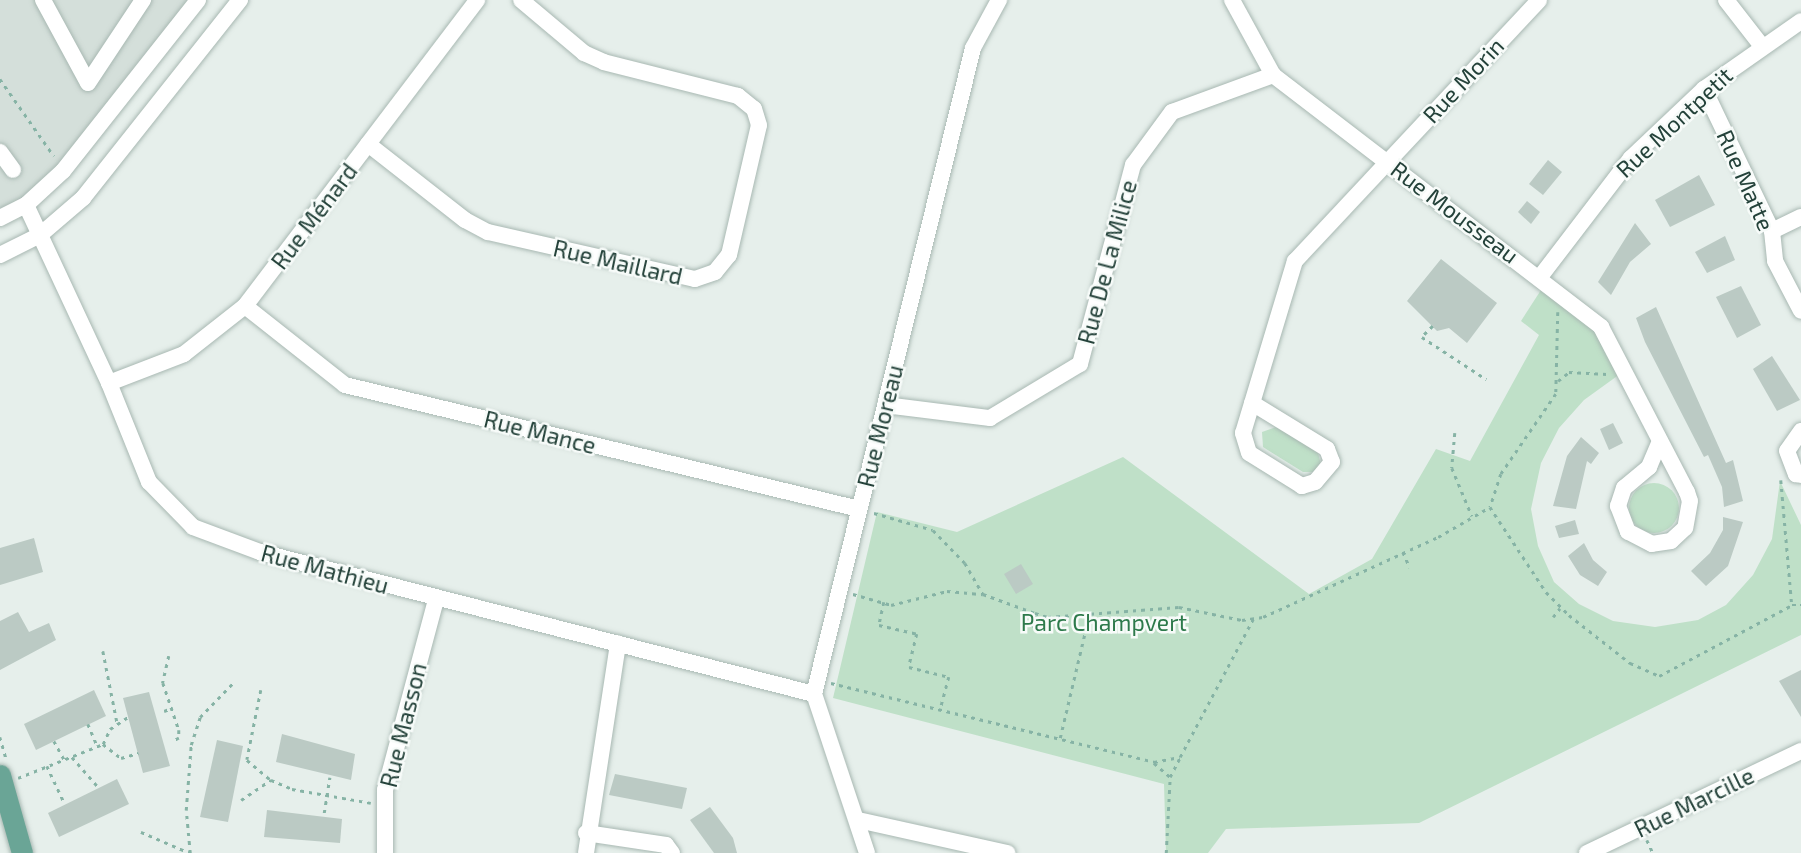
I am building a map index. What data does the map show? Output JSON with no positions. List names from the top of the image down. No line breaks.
{"streets":{"street":["Rue Morin","Rue Montpetit","Rue Matte","Rue Mousseau","Rue Ménard","Rue Maillard","Rue De La Milice","Rue Moreau","Rue Mance","Rue Mathieu","Rue Masson","Rue Marcille"]},"crossings":[["Rue Morin","Rue Mousseau"],["Rue Montpetit","Rue Matte"],["Rue Montpetit","Rue Mousseau"],["Rue Mousseau","Rue De La Milice"],["Rue Ménard","Rue Maillard"],["Rue Ménard","Rue Mance"],["Rue Ménard","Rue Mathieu"],["Rue De La Milice","Rue Moreau"],["Rue Moreau","Rue Mance"],["Rue Moreau","Rue Mathieu"],["Rue Mathieu","Rue Masson"]],"parks":["Parc Champvert"]}
